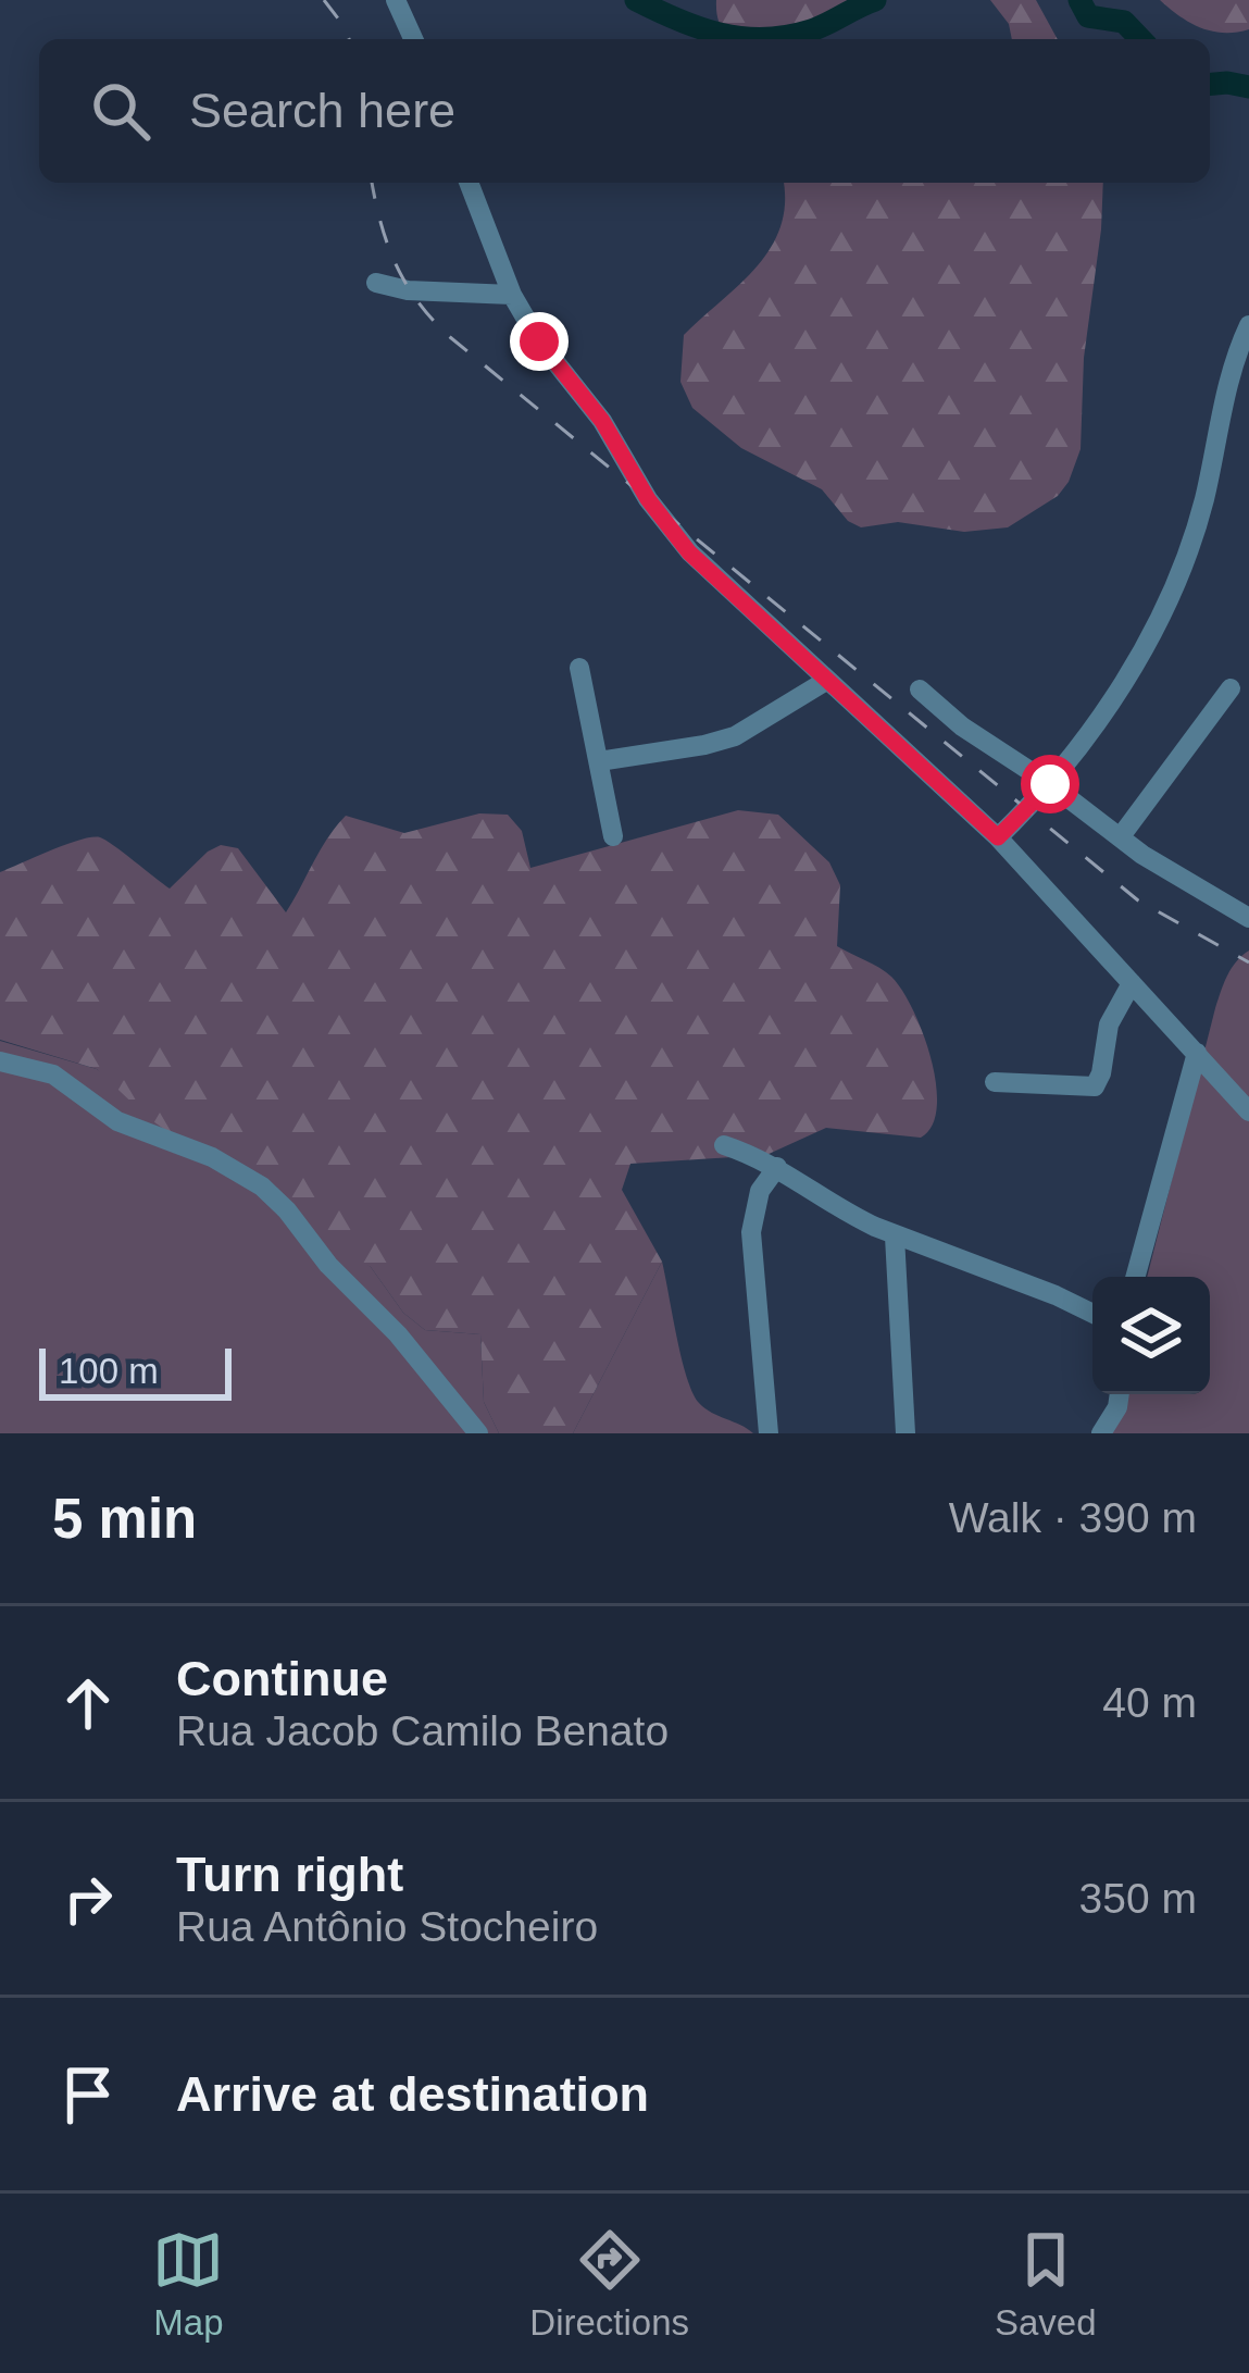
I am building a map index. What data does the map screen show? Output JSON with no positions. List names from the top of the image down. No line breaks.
{"scale_bar":"100 m","page":{"search":"Search here","scale":"100 m","heading":["5 min","Walk · 390 m"],"list":[["Continue","Rua Jacob Camilo Benato","40 m"],["Turn right","Rua Antônio Stocheiro","350 m"],"Arrive at destination"],"nav":["Map","Directions","Saved"]}}
